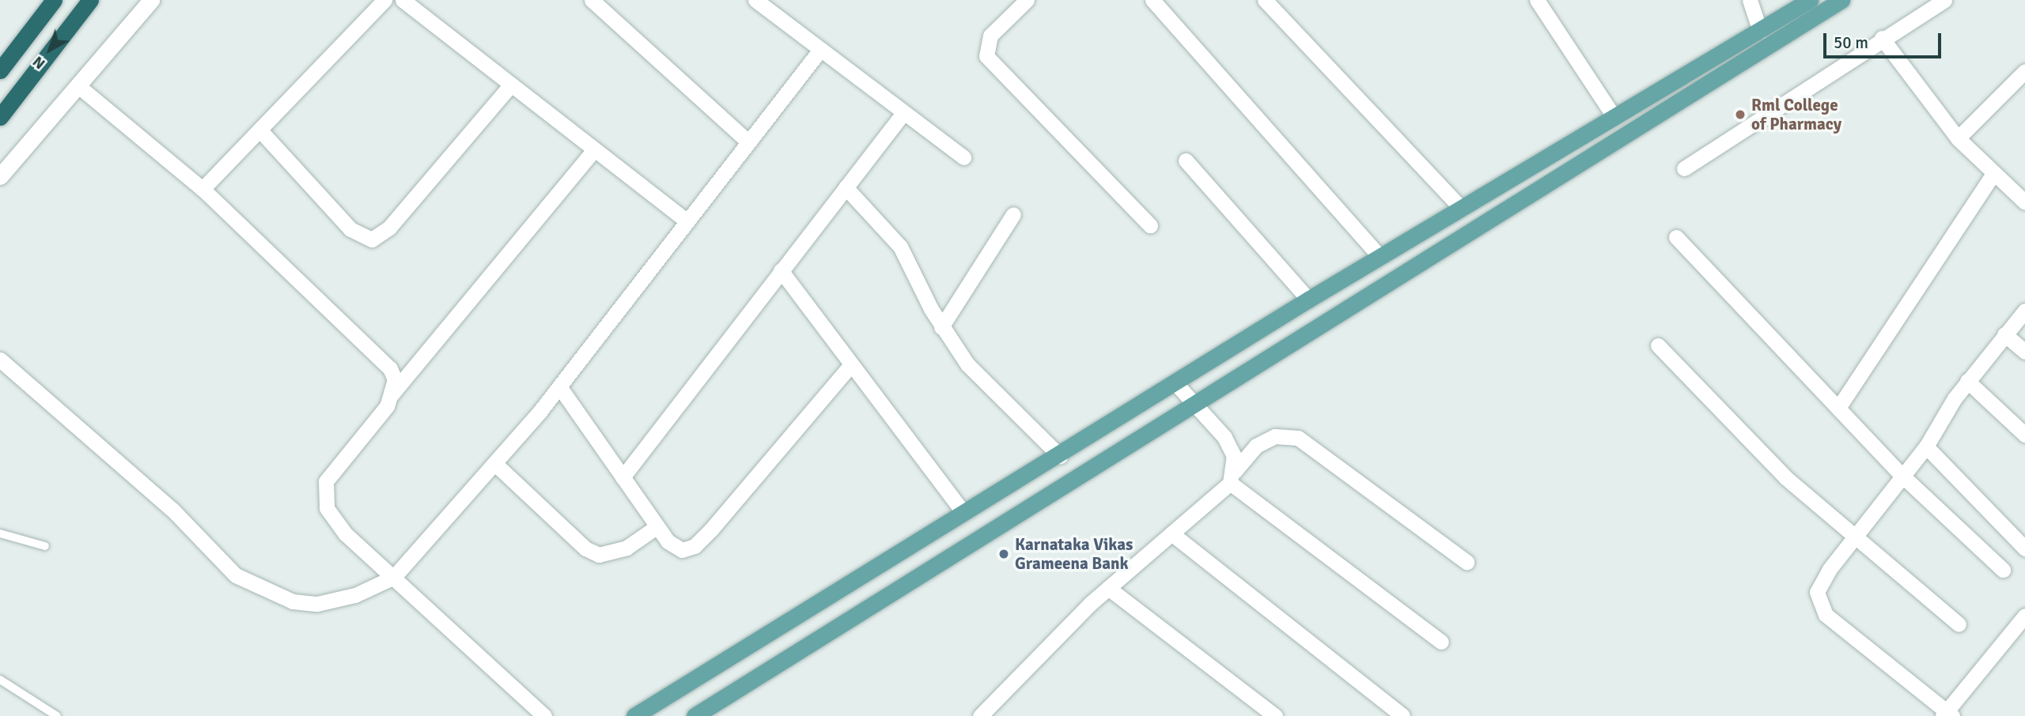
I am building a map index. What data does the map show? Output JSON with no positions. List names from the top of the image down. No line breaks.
{"places":["Rml College of Pharmacy","Karnataka Vikas Grameena Bank"],"scale_bar":"50 m","north":"bottom left"}
